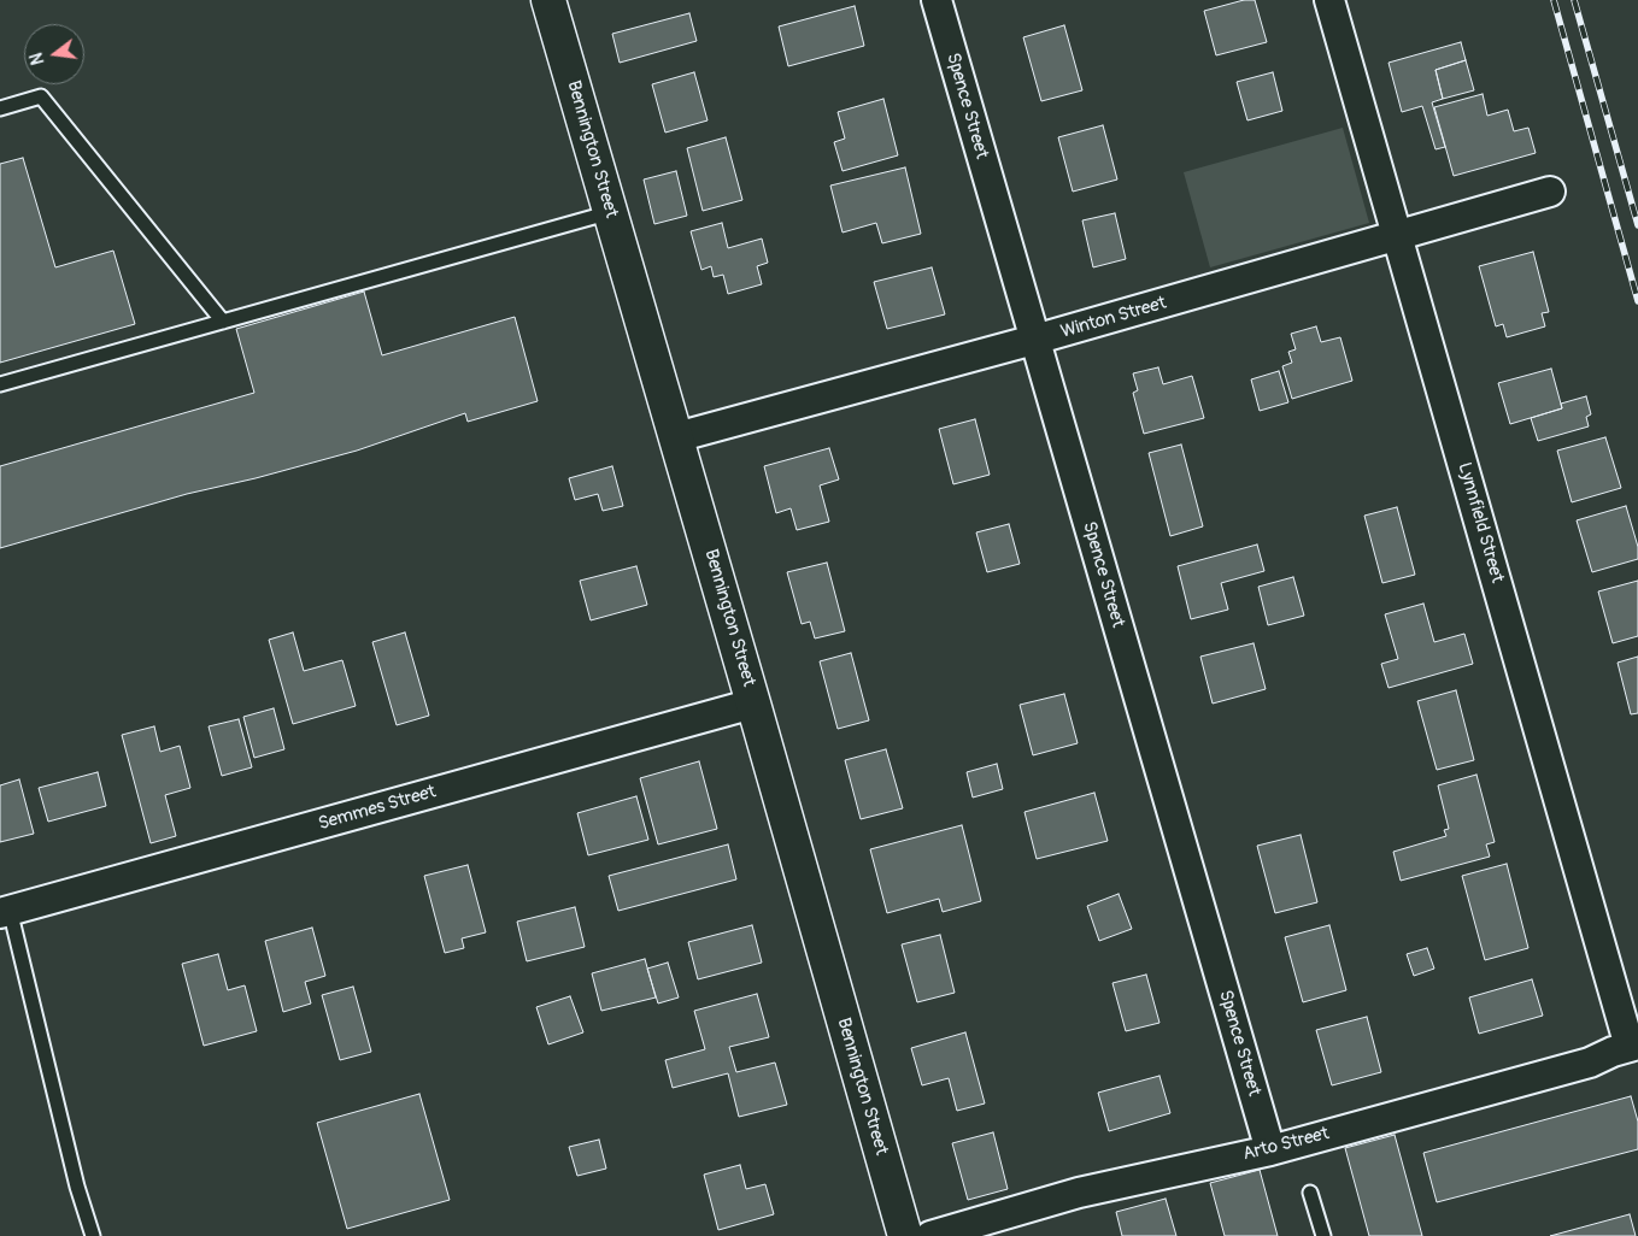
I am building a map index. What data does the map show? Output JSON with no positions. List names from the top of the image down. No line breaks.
{"streets":{"street":["Spence Street","Bennington Street","Winton Street","Lynnfield Street","Semmes Street","Arto Street"]},"crossings":[["Spence Street","Winton Street"],["Spence Street","Arto Street"],["Bennington Street","Winton Street"],["Bennington Street","Semmes Street"],["Winton Street","Lynnfield Street"],["Lynnfield Street","Arto Street"]],"north":"left"}
